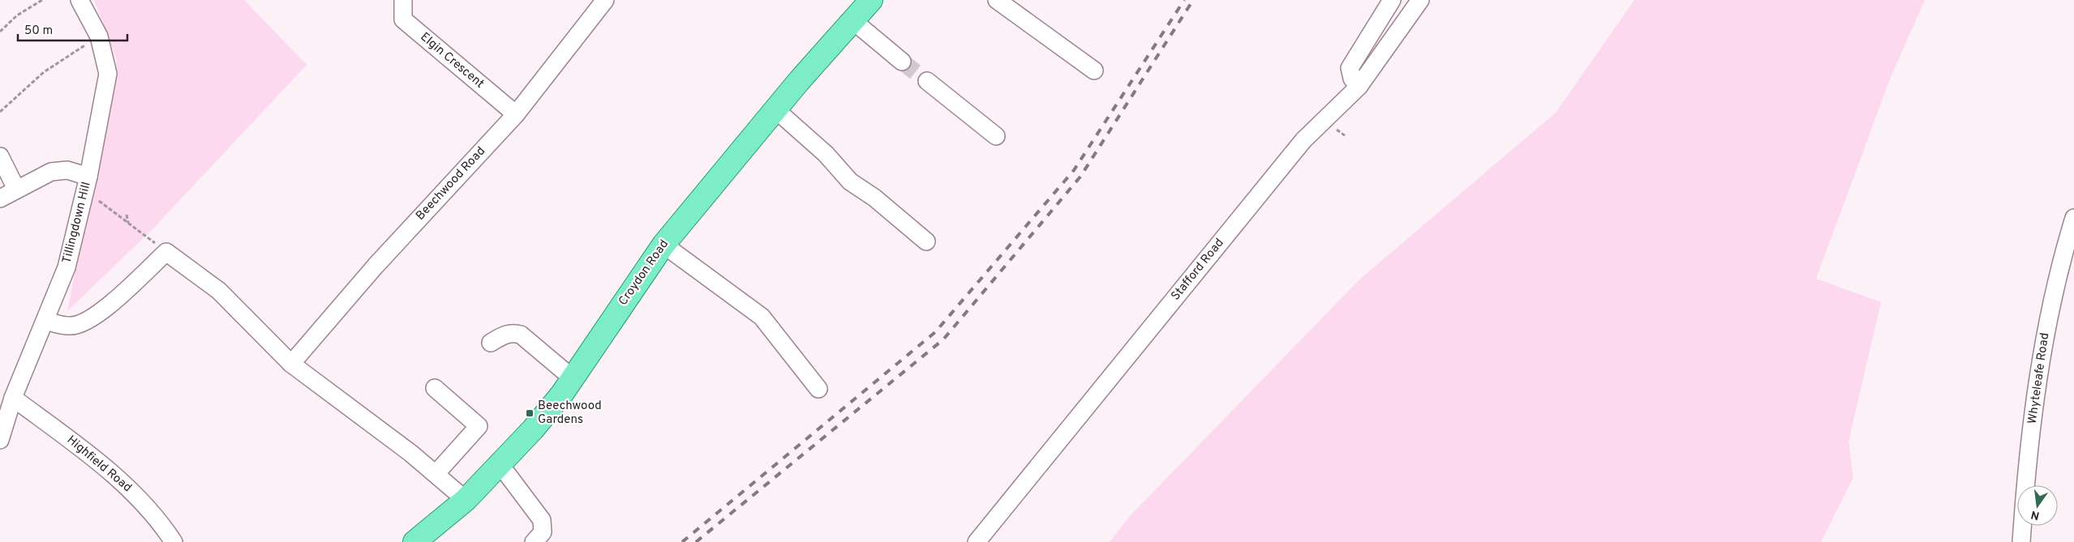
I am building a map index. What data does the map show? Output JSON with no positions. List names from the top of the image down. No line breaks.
{"streets":{"main road":["Croydon Road"],"street":["Elgin Crescent","Beechwood Road","Tillingdown Hill","Stafford Road","Whyteleafe Road","Highfield Road"]},"crossings":[["Elgin Crescent","Beechwood Road"],["Tillingdown Hill","Highfield Road"]],"places":{"transit":["Beechwood Gardens"]},"scale_bar":"50 m","north":"bottom"}
